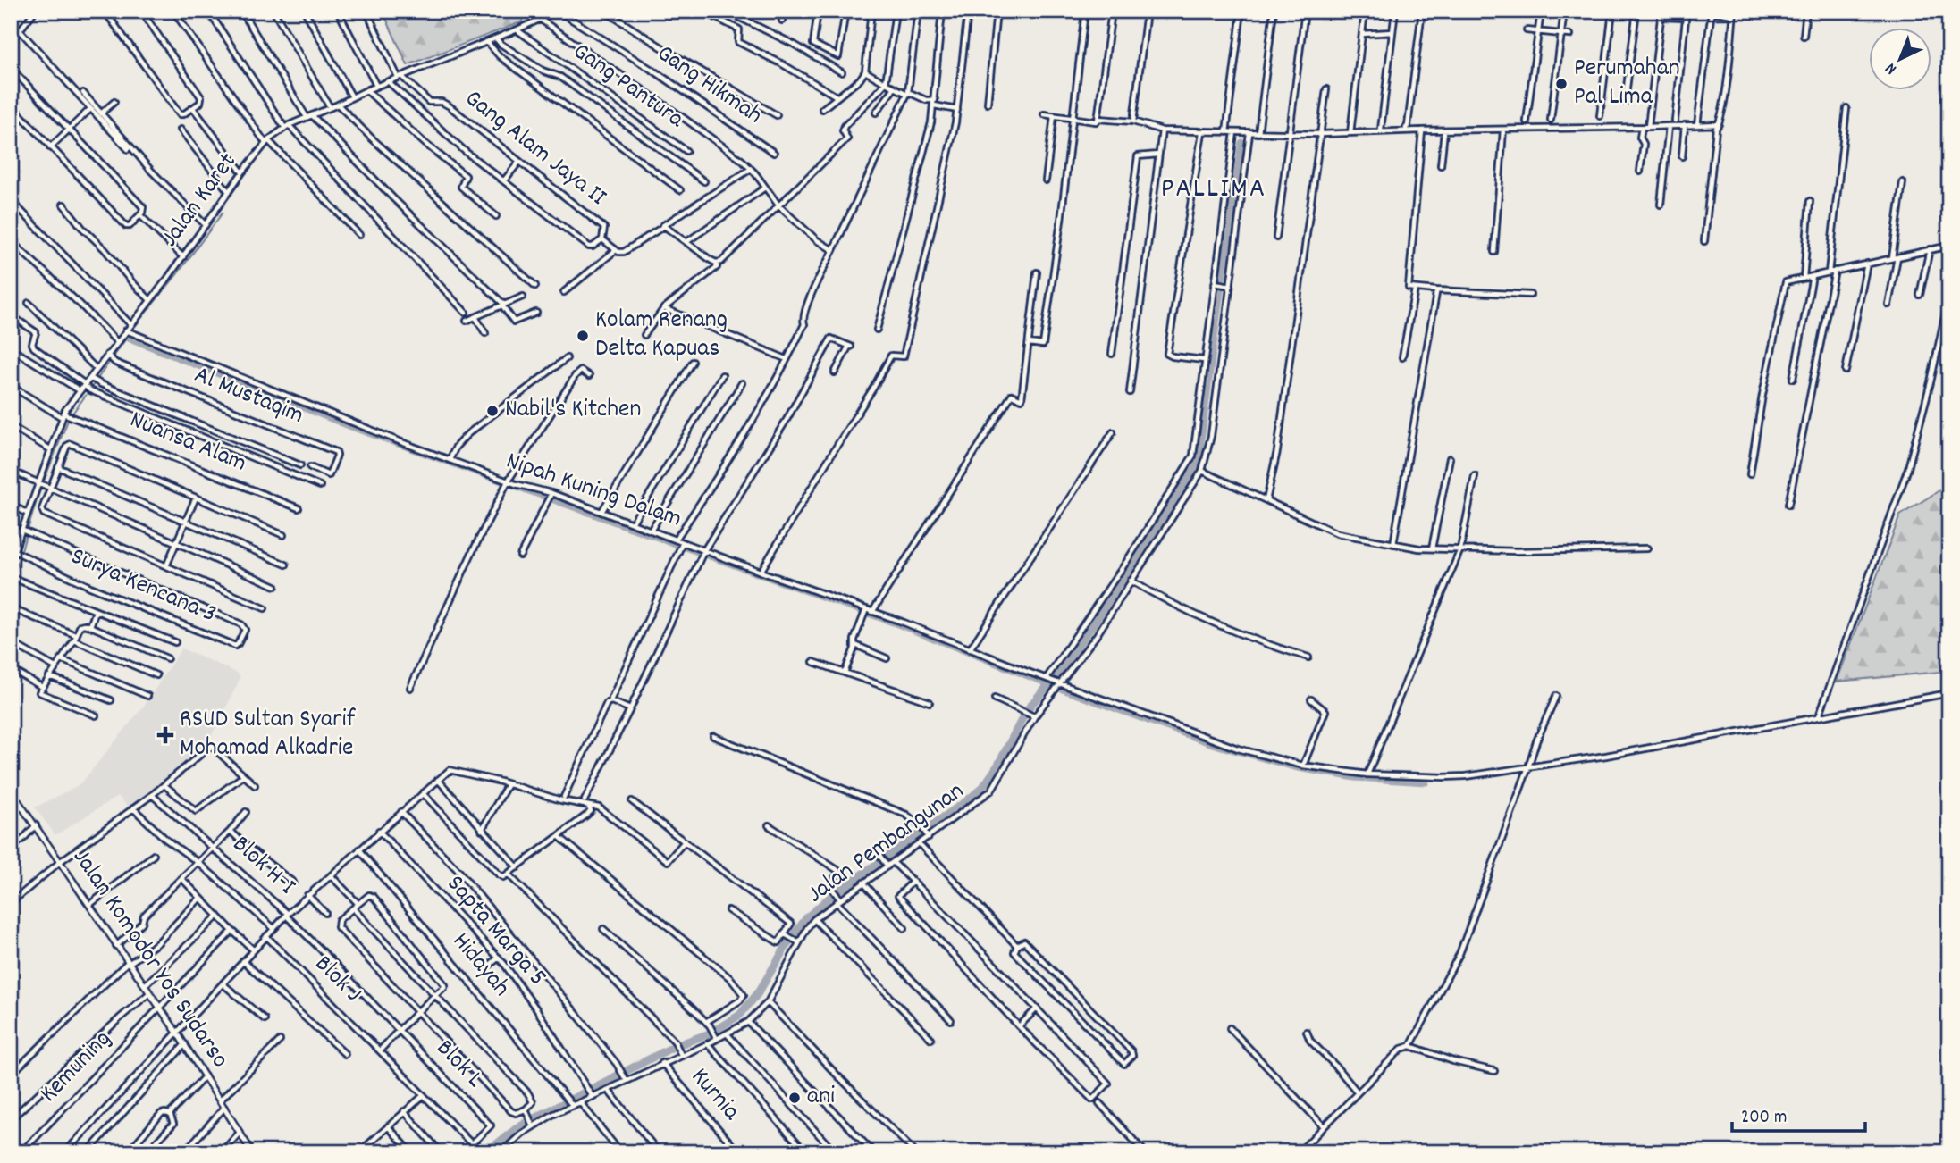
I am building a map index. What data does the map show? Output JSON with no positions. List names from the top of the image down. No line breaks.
{"streets":{"street":["Gang Hikmah","Gang Pantura","Gang Alam Jaya II","Jalan Karet","Al Mustaqim","Nuansa Alam","Nipah Kuning Dalam","Surya Kencana 3","Jalan Pembangunan","Blok H-I","Sapta Marga 5","Jalan Komodor Yos Sudarso","Hidayah","Blok J","Blok L","Kemuning","Kurnia"]},"crossings":[["Gang Hikmah","Jalan Karet"],["Gang Pantura","Jalan Karet"],["Gang Alam Jaya II","Jalan Karet"],["Jalan Karet","Al Mustaqim"],["Jalan Karet","Nuansa Alam"],["Jalan Karet","Nipah Kuning Dalam"],["Jalan Karet","Surya Kencana 3"],["Nipah Kuning Dalam","Jalan Pembangunan"],["Jalan Pembangunan","Sapta Marga 5"],["Jalan Pembangunan","Hidayah"],["Jalan Pembangunan","Kurnia"],["Blok H-I","Blok L"],["Jalan Komodor Yos Sudarso","Kemuning"],["Blok J","Blok L"]],"districts":["PALLIMA"],"places":{"other":["Perumahan Pal Lima","Kolam Renang Delta Kapuas","Nabil's Kitchen","ani"],"health":["RSUD Sultan Syarif Mohamad Alkadrie"]},"scale_bar":"200 m","north":"bottom left"}
